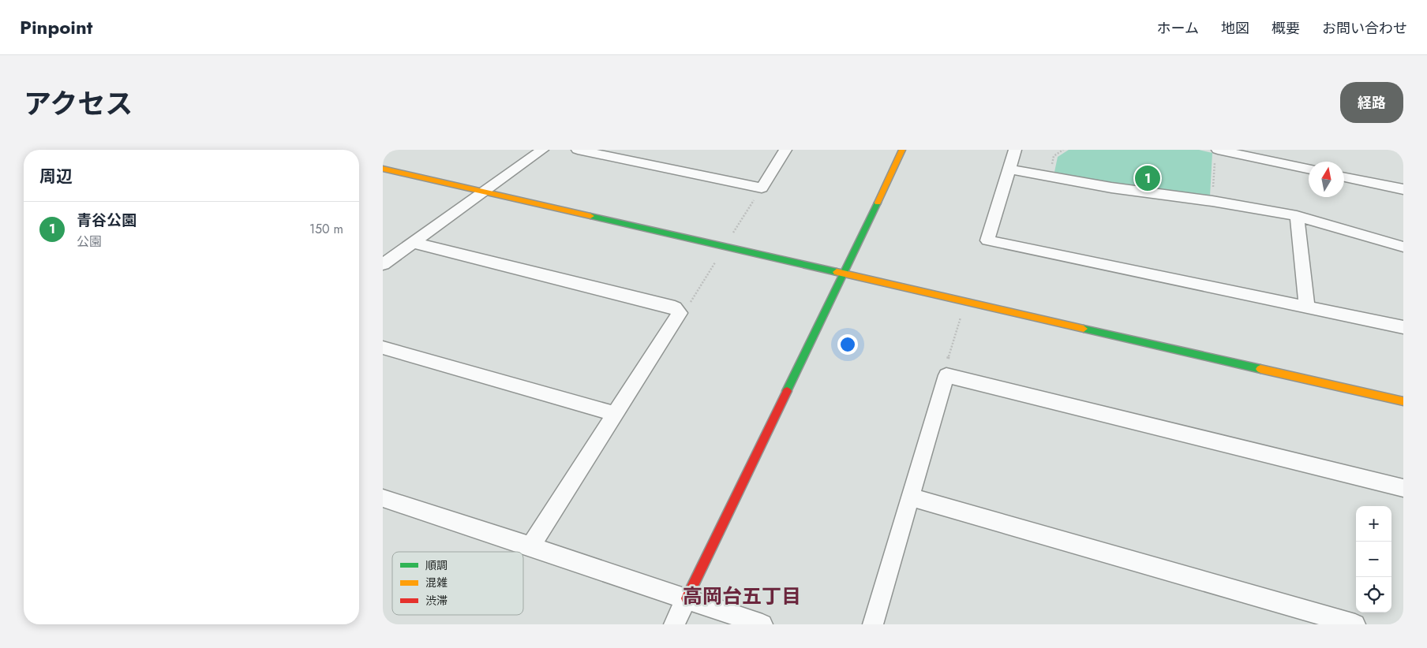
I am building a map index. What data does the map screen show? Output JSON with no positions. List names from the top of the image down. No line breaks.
{"districts":["高岡台五丁目"],"legend":["順調","混雑","渋滞"],"north":"top","page":{"header":"Pinpoint","nav":["ホーム","地図","概要","お問い合わせ"],"title":"アクセス","buttons":"経路","heading":"周辺","pins":"1","list":[{"mark":"1","name":"青谷公園","note":"公園","value":"150 m"}],"map_buttons":["+","−"]}}
